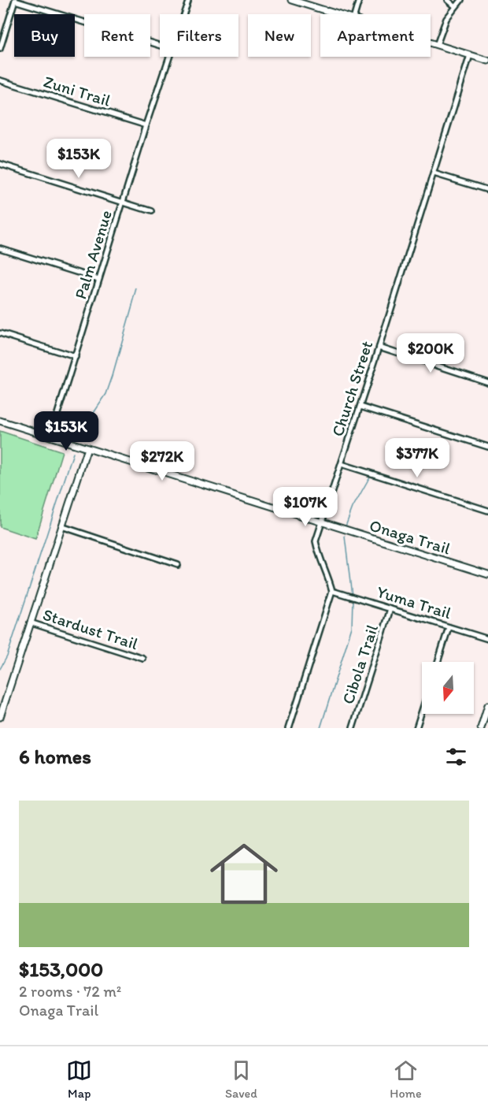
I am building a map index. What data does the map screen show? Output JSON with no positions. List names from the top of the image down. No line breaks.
{"streets":{"street":["Zuni Trail","Palm Avenue","Church Street","Onaga Trail","Yuma Trail","Stardust Trail","Cibola Trail"]},"crossings":[["Zuni Trail","Palm Avenue"],["Palm Avenue","Onaga Trail"],["Church Street","Onaga Trail"],["Church Street","Yuma Trail"],["Yuma Trail","Cibola Trail"]],"north":"bottom","page":{"chip":["Buy","Rent","Filters","New","Apartment"],"price":["$153K","$200K","$153K","$377K","$272K","$107K"],"heading":"6 homes","list":[{"name":"$153,000","note":"2 rooms · 72 m² · Onaga Trail"}],"tabs":["Map","Saved","Home"]}}
